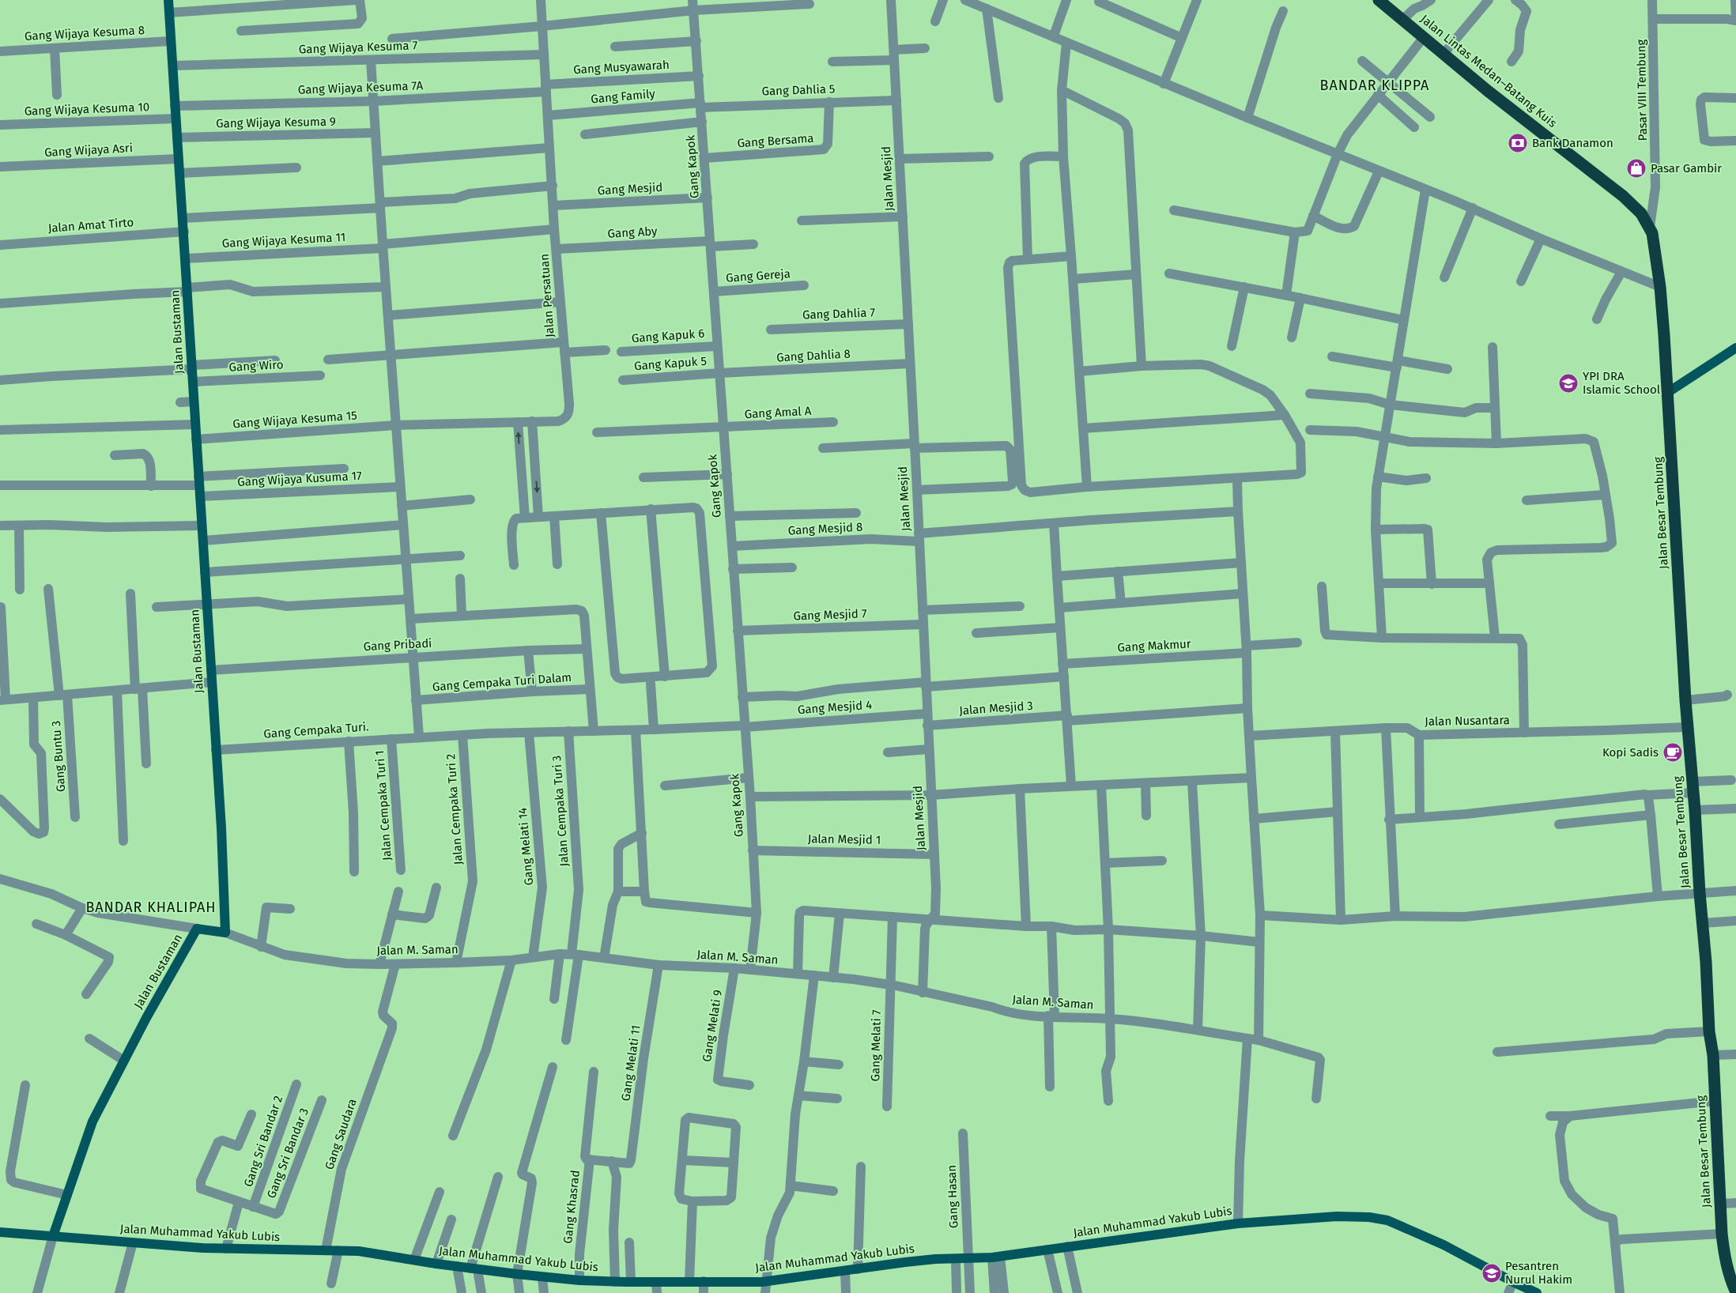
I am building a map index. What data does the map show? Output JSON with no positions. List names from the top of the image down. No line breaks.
{"streets":{"highway":["Jalan Lintas Medan–Batang Kuis","Jalan Besar Tembung"],"main road":["Jalan Bustaman","Jalan Muhammad Yakub Lubis"],"street":["Gang Wijaya Kesuma 8","Gang Wijaya Kesuma 7","Gang Musyawarah","Gang Wijaya Kesuma 7A","Gang Dahlia 5","Pasar VIII Tembung","Gang Family","Gang Wijaya Kesuma 10","Gang Wijaya Kesuma 9","Gang Bersama","Gang Wijaya Asri","Gang Kapok","Jalan Mesjid","Gang Mesjid","Jalan Amat Tirto","Gang Aby","Gang Wijaya Kesuma 11","Gang Gereja","Jalan Persatuan","Gang Dahlia 7","Gang Kapuk 6","Gang Dahlia 8","Gang Kapuk 5","Gang Wiro","Gang Amal A","Gang Wijaya Kesuma 15","Gang Wijaya Kusuma 17","Gang Mesjid 8","Gang Mesjid 7","Gang Pribadi","Gang Makmur","Gang Cempaka Turi Dalam","Gang Mesjid 4","Jalan Mesjid 3","Jalan Nusantara","Gang Cempaka Turi.","Gang Buntu 3","Jalan Cempaka Turi 1","Jalan Cempaka Turi 2","Jalan Cempaka Turi 3","Jalan Mesjid 1","Gang Melati 14","Jalan M. Saman","Gang Melati 9","Gang Melati 7","Gang Melati 11","Gang Saudara","Gang Sri Bandar 2","Gang Sri Bandar 3","Gang Hasan","Gang Khasrad"]},"crossings":[["Gang Wijaya Kesuma 8","Jalan Bustaman"],["Gang Wijaya Kesuma 7","Jalan Persatuan"],["Gang Wijaya Kesuma 7","Jalan Bustaman"],["Gang Musyawarah","Gang Wijaya Kesuma 7A"],["Gang Musyawarah","Gang Kapok"],["Gang Musyawarah","Jalan Persatuan"],["Jalan Lintas Medan–Batang Kuis","Pasar VIII Tembung"],["Jalan Lintas Medan–Batang Kuis","Jalan Besar Tembung"],["Gang Wijaya Kesuma 7A","Jalan Persatuan"],["Gang Wijaya Kesuma 7A","Jalan Bustaman"],["Gang Dahlia 5","Gang Family"],["Gang Dahlia 5","Gang Bersama"],["Gang Dahlia 5","Gang Kapok"],["Gang Dahlia 5","Jalan Mesjid"],["Pasar VIII Tembung","Jalan Besar Tembung"],["Gang Family","Gang Kapok"],["Gang Family","Jalan Persatuan"],["Gang Wijaya Kesuma 10","Jalan Bustaman"],["Gang Wijaya Kesuma 9","Jalan Bustaman"],["Gang Bersama","Gang Kapok"],["Gang Wijaya Asri","Jalan Bustaman"],["Gang Kapok","Gang Mesjid"],["Gang Kapok","Gang Aby"],["Gang Kapok","Gang Gereja"],["Gang Kapok","Gang Kapuk 6"],["Gang Kapok","Gang Dahlia 8"],["Gang Kapok","Gang Kapuk 5"],["Gang Kapok","Gang Amal A"],["Gang Kapok","Gang Mesjid 8"],["Gang Kapok","Gang Mesjid 7"],["Gang Kapok","Gang Mesjid 4"],["Gang Kapok","Jalan Mesjid 1"],["Gang Kapok","Jalan M. Saman"],["Jalan Mesjid","Gang Dahlia 7"],["Jalan Mesjid","Gang Dahlia 8"],["Jalan Mesjid","Gang Mesjid 8"],["Jalan Mesjid","Gang Mesjid 7"],["Jalan Mesjid","Gang Mesjid 4"],["Jalan Mesjid","Jalan Mesjid 3"],["Jalan Mesjid","Jalan Mesjid 1"],["Jalan Mesjid","Jalan M. Saman"],["Gang Mesjid","Jalan Persatuan"],["Jalan Amat Tirto","Jalan Bustaman"],["Gang Aby","Jalan Persatuan"],["Gang Wijaya Kesuma 11","Jalan Persatuan"],["Gang Wijaya Kesuma 11","Jalan Bustaman"],["Jalan Persatuan","Gang Wijaya Kesuma 15"],["Jalan Bustaman","Gang Wiro"],["Jalan Bustaman","Gang Wijaya Kesuma 15"],["Jalan Bustaman","Gang Wijaya Kusuma 17"],["Jalan Bustaman","Gang Pribadi"],["Jalan Bustaman","Gang Cempaka Turi."],["Jalan Bustaman","Jalan M. Saman"],["Jalan Bustaman","Jalan Muhammad Yakub Lubis"],["Gang Dahlia 8","Gang Kapuk 5"],["Jalan Besar Tembung","Jalan Nusantara"],["Gang Mesjid 4","Gang Cempaka Turi."],["Gang Cempaka Turi.","Jalan Cempaka Turi 1"],["Gang Cempaka Turi.","Jalan Cempaka Turi 2"],["Gang Cempaka Turi.","Jalan Cempaka Turi 3"],["Gang Cempaka Turi.","Gang Melati 14"],["Jalan Cempaka Turi 2","Jalan M. Saman"],["Jalan Cempaka Turi 3","Jalan M. Saman"],["Gang Melati 14","Jalan M. Saman"],["Jalan M. Saman","Gang Melati 9"],["Jalan M. Saman","Gang Melati 7"],["Jalan M. Saman","Gang Melati 11"],["Jalan M. Saman","Gang Saudara"],["Gang Saudara","Jalan Muhammad Yakub Lubis"],["Gang Sri Bandar 2","Gang Sri Bandar 3"],["Gang Hasan","Jalan Muhammad Yakub Lubis"],["Gang Khasrad","Jalan Muhammad Yakub Lubis"]],"districts":["BANDAR KLIPPA","BANDAR KHALIPAH"],"places":{"bank":["Bank Danamon"],"shop":["Pasar Gambir"],"school or university":["YPI DRA Islamic School","Pesantren Nurul Hakim"],"cafe":["Kopi Sadis"]}}
